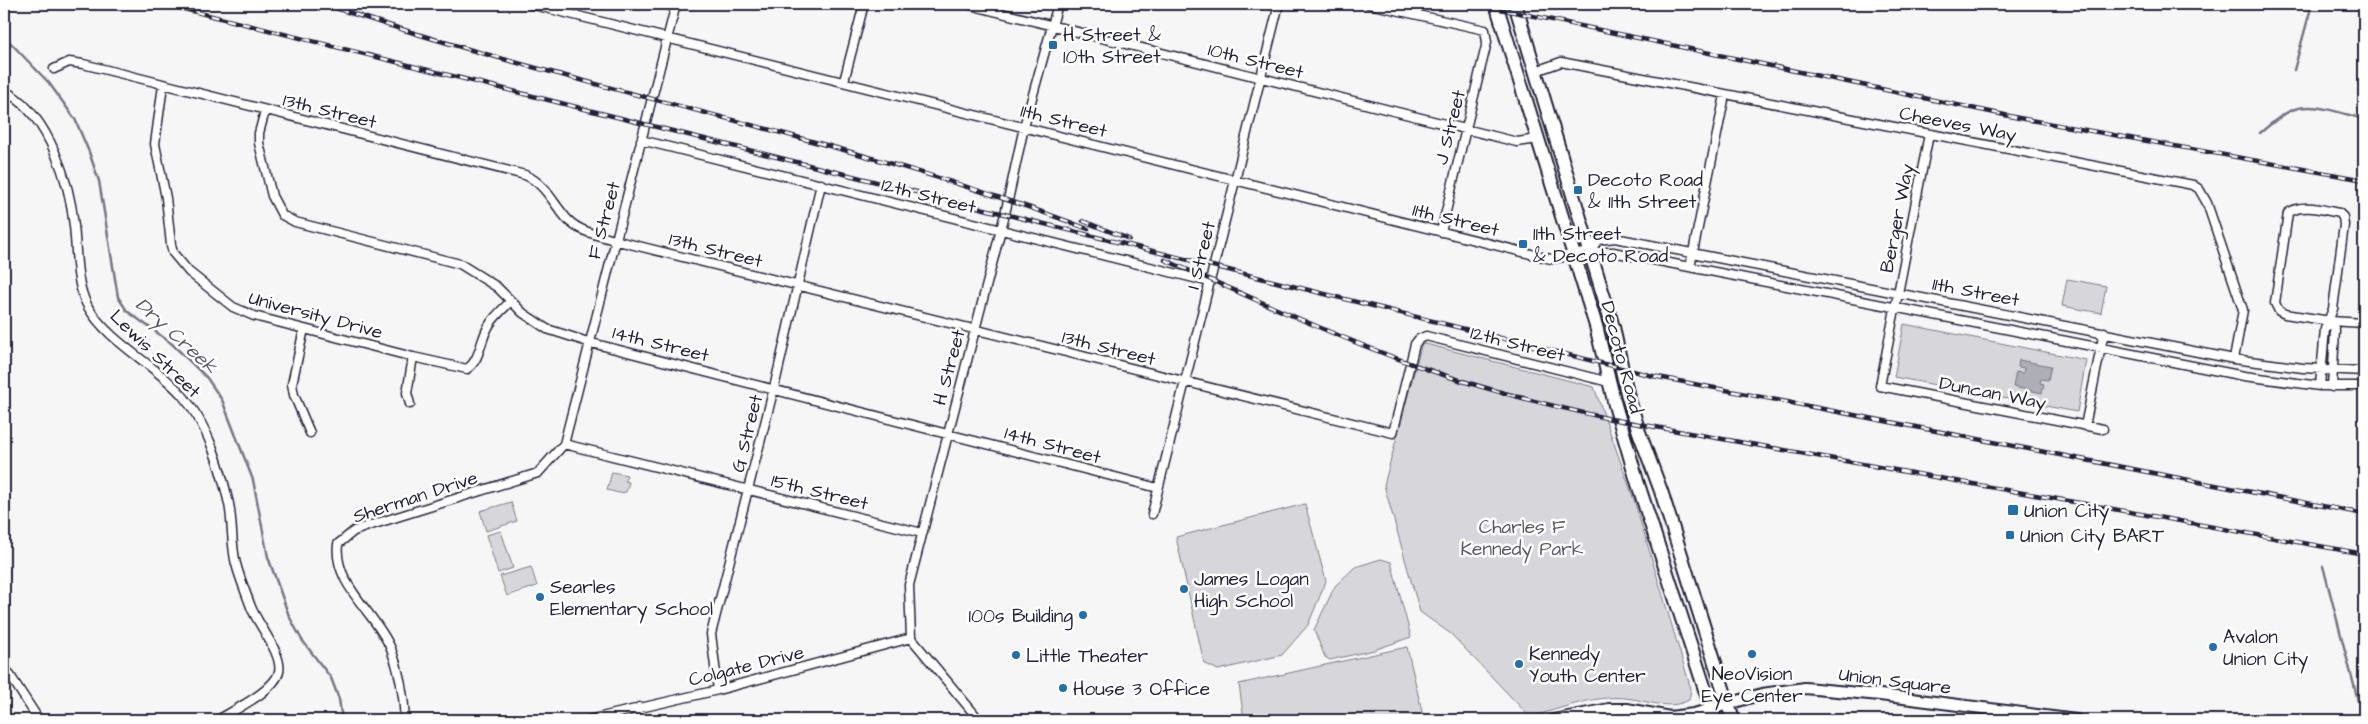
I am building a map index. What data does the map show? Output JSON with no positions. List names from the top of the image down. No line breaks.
{"streets":{"main road":["Decoto Road"],"street":["10th Street","13th Street","11th Street","Cheeves Way","J Street","12th Street","Berger Way","F Street","I Street","University Drive","14th Street","Lewis Street","H Street","Duncan Way","G Street","15th Street","Sherman Drive","Colgate Drive","Union Square"]},"crossings":[["10th Street","J Street"],["10th Street","I Street"],["10th Street","Decoto Road"],["10th Street","H Street"],["13th Street","12th Street"],["13th Street","F Street"],["13th Street","I Street"],["13th Street","University Drive"],["13th Street","14th Street"],["13th Street","H Street"],["13th Street","G Street"],["11th Street","Cheeves Way"],["11th Street","J Street"],["11th Street","Berger Way"],["11th Street","F Street"],["11th Street","I Street"],["11th Street","Decoto Road"],["11th Street","H Street"],["11th Street","Duncan Way"],["Cheeves Way","Berger Way"],["Cheeves Way","Decoto Road"],["12th Street","F Street"],["12th Street","I Street"],["12th Street","Decoto Road"],["12th Street","H Street"],["12th Street","G Street"],["Berger Way","Duncan Way"],["F Street","14th Street"],["F Street","15th Street"],["F Street","Sherman Drive"],["I Street","14th Street"],["University Drive","14th Street"],["14th Street","H Street"],["14th Street","G Street"],["Decoto Road","Union Square"],["H Street","15th Street"],["H Street","Colgate Drive"],["G Street","15th Street"],["G Street","Colgate Drive"],["15th Street","Sherman Drive"]],"water":["Dry Creek"],"parks":["Charles F Kennedy Park"],"places":{"transit":["H Street & 10th Street","Decoto Road & 11th Street","11th Street & Decoto Road","Union City","Union City BART"],"other":["James Logan High School","Searles Elementary School","100s Building","Avalon Union City","NeoVision Eye Center","Little Theater","Kennedy Youth Center","House 3 Office"]}}
